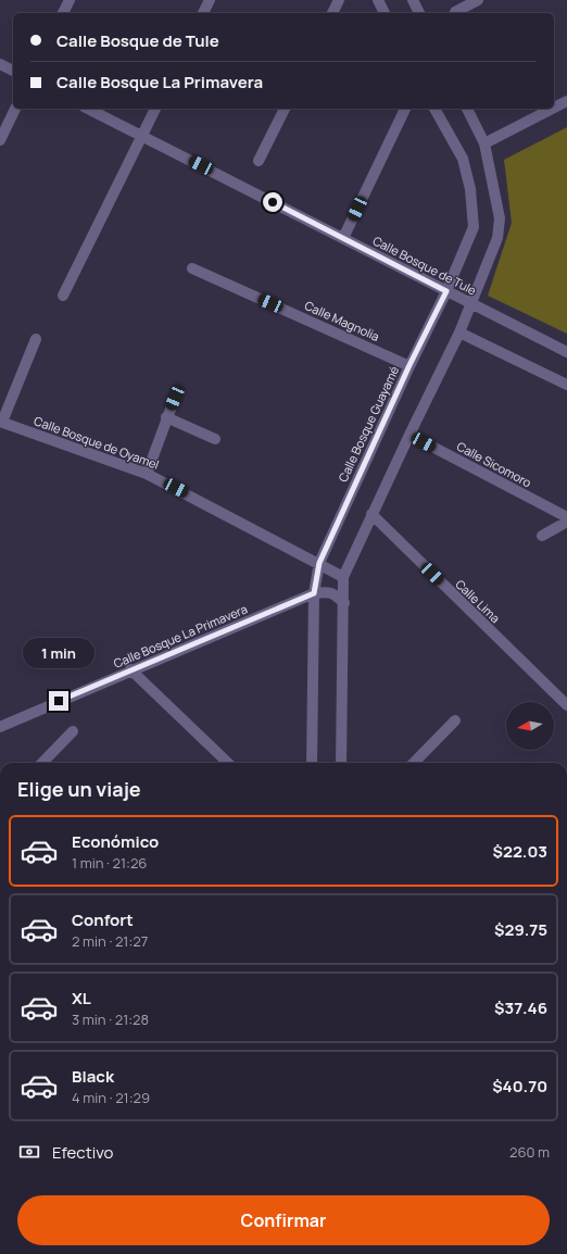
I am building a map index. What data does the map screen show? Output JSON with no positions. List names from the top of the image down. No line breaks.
{"streets":{"street":["Calle Bosque de Tule","Calle Magnolia","Calle Bosque Guayamé","Calle Bosque de Oyamel","Calle Sicomoro","Calle Lima","Calle Bosque La Primavera"]},"crossings":[["Calle Bosque de Tule","Calle Bosque Guayamé"],["Calle Magnolia","Calle Bosque Guayamé"],["Calle Bosque Guayamé","Calle Bosque de Oyamel"],["Calle Bosque Guayamé","Calle Bosque La Primavera"]],"north":"left","page":{"banner":["Calle Bosque de Tule","Calle Bosque La Primavera"],"bubble":"1 min","heading":"Elige un viaje","list":[{"name":"Económico","note":"1 min · 21:26","value":"$22.03"},{"name":"Confort","note":"2 min · 21:27","value":"$29.75"},{"name":"XL","note":"3 min · 21:28","value":"$37.46"},{"name":"Black","note":"4 min · 21:29","value":"$40.70"}],"pay":["Efectivo","260 m"],"buttons":"Confirmar"}}
